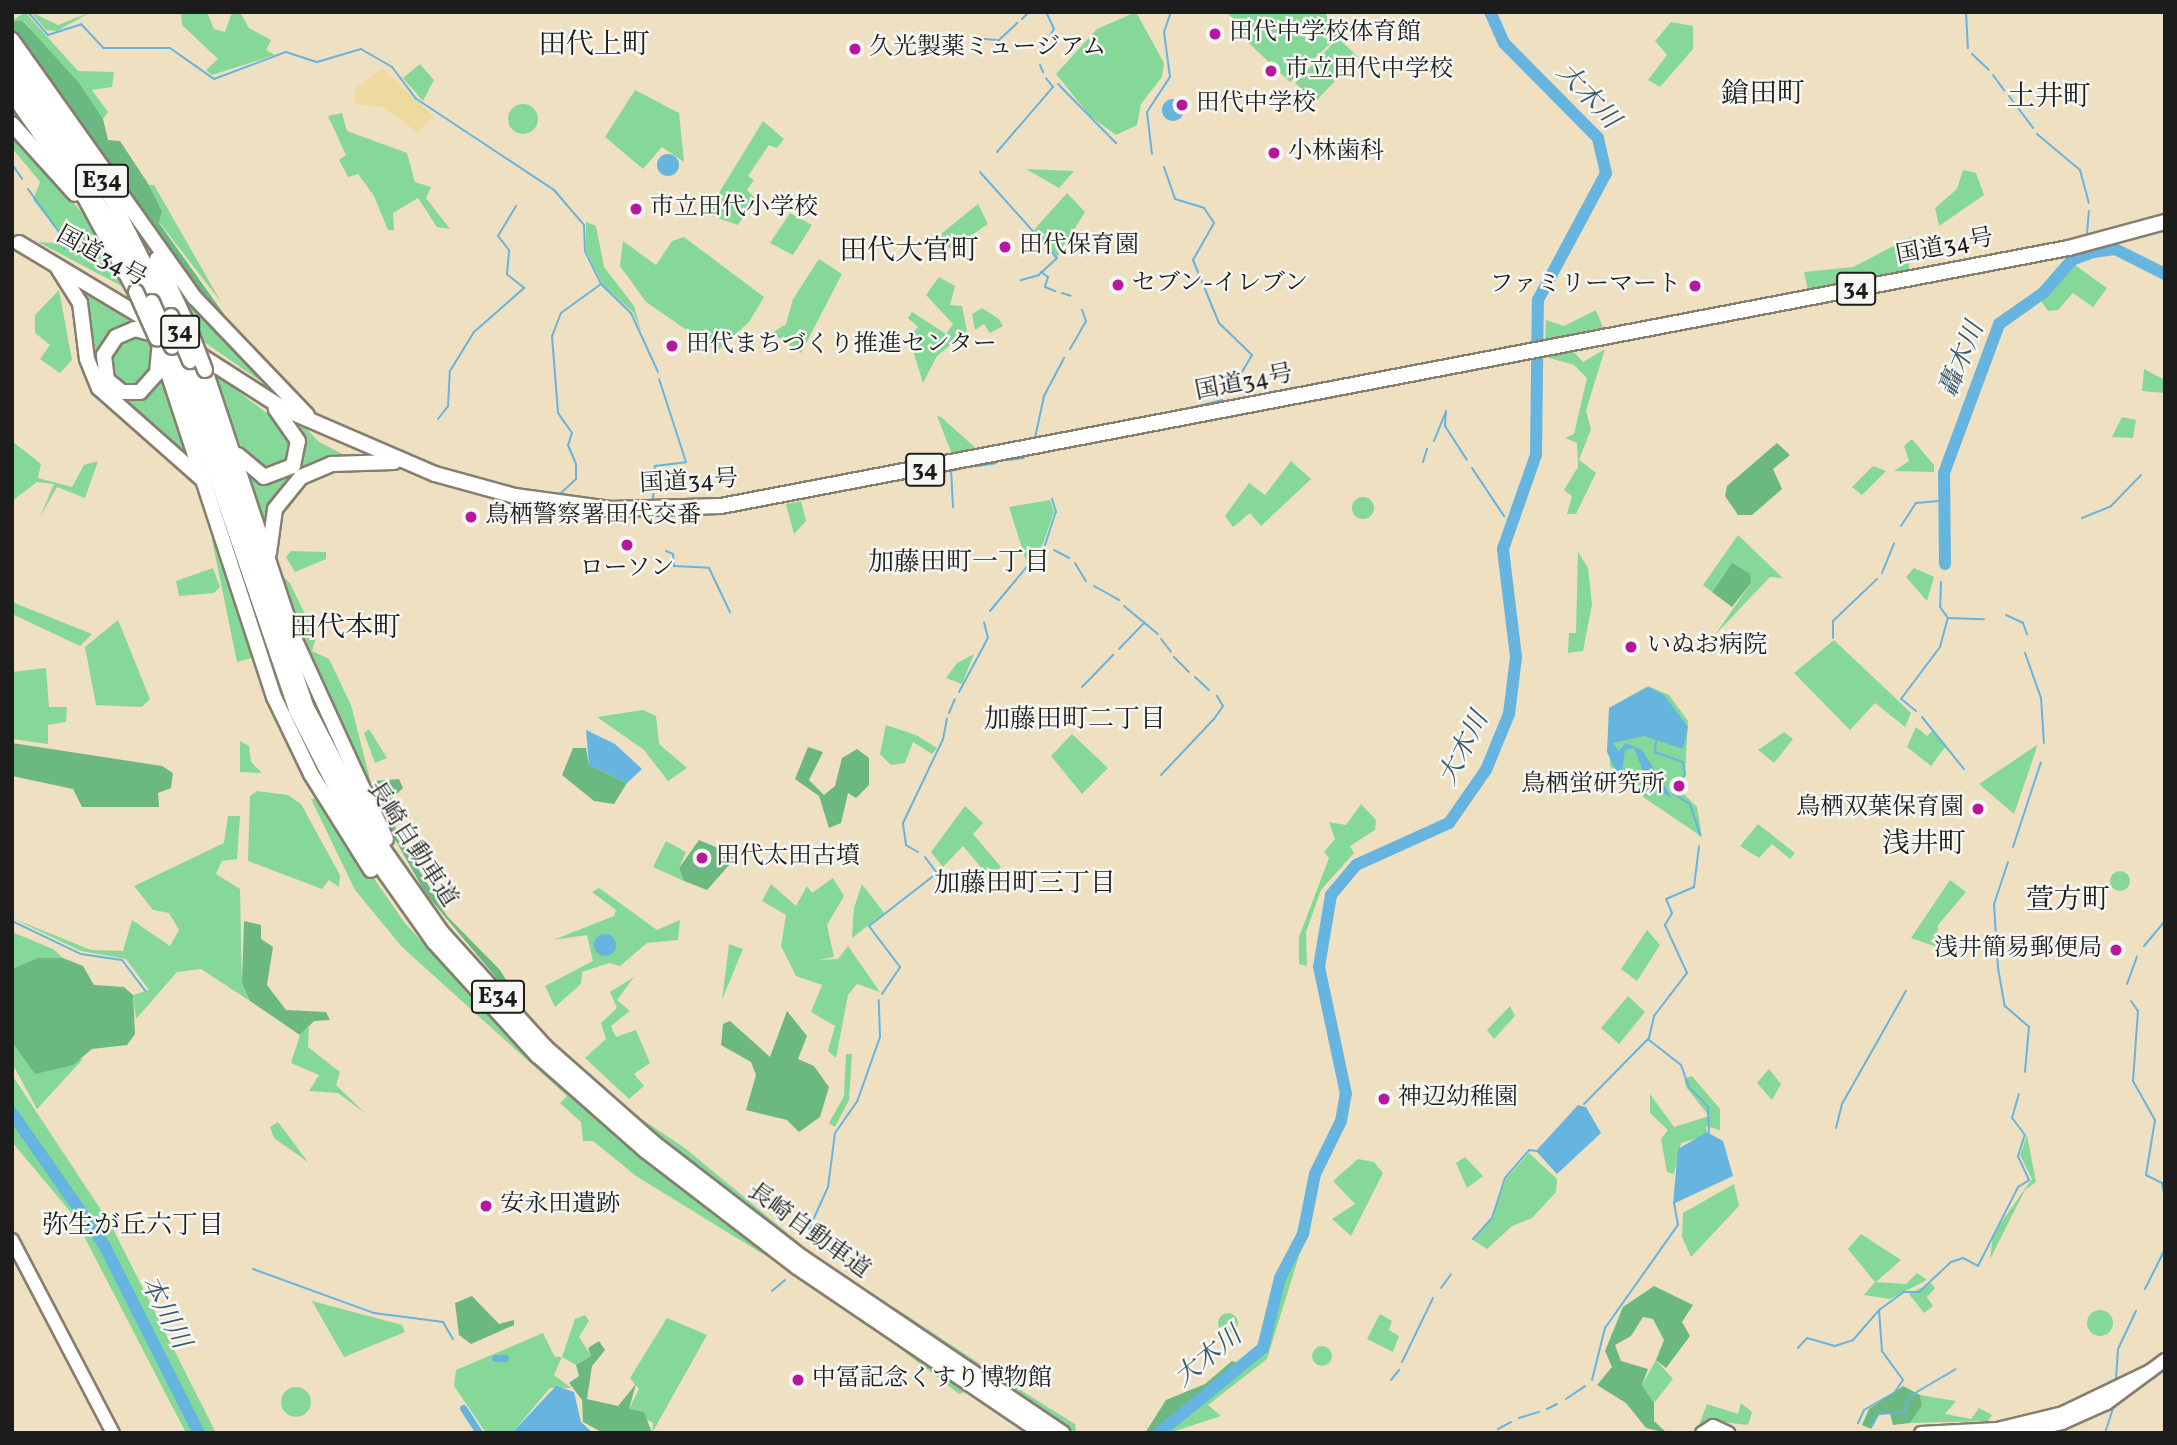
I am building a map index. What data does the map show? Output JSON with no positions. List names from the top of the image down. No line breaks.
{"streets":{"highway":["E34","国道34号","34","長崎自動車道"]},"districts":["田代上町","鎗田町","土井町","田代大官町","加藤田町一丁目","田代本町","加藤田町二丁目","浅井町","加藤田町三丁目","萱方町","弥生が丘六丁目"],"water":["大木川","轟木川","本川川"],"places":["田代中学校体育館","久光製薬ミュージアム","市立田代中学校","田代中学校","小林歯科","市立田代小学校","田代保育園","セブン-イレブン","ファミリーマート","田代まちづくり推進センター","鳥栖警察署田代交番","ローソン","いぬお病院","鳥栖蛍研究所","鳥栖双葉保育園","田代太田古墳","浅井簡易郵便局","神辺幼稚園","安永田遺跡","中冨記念くすり博物館"]}
